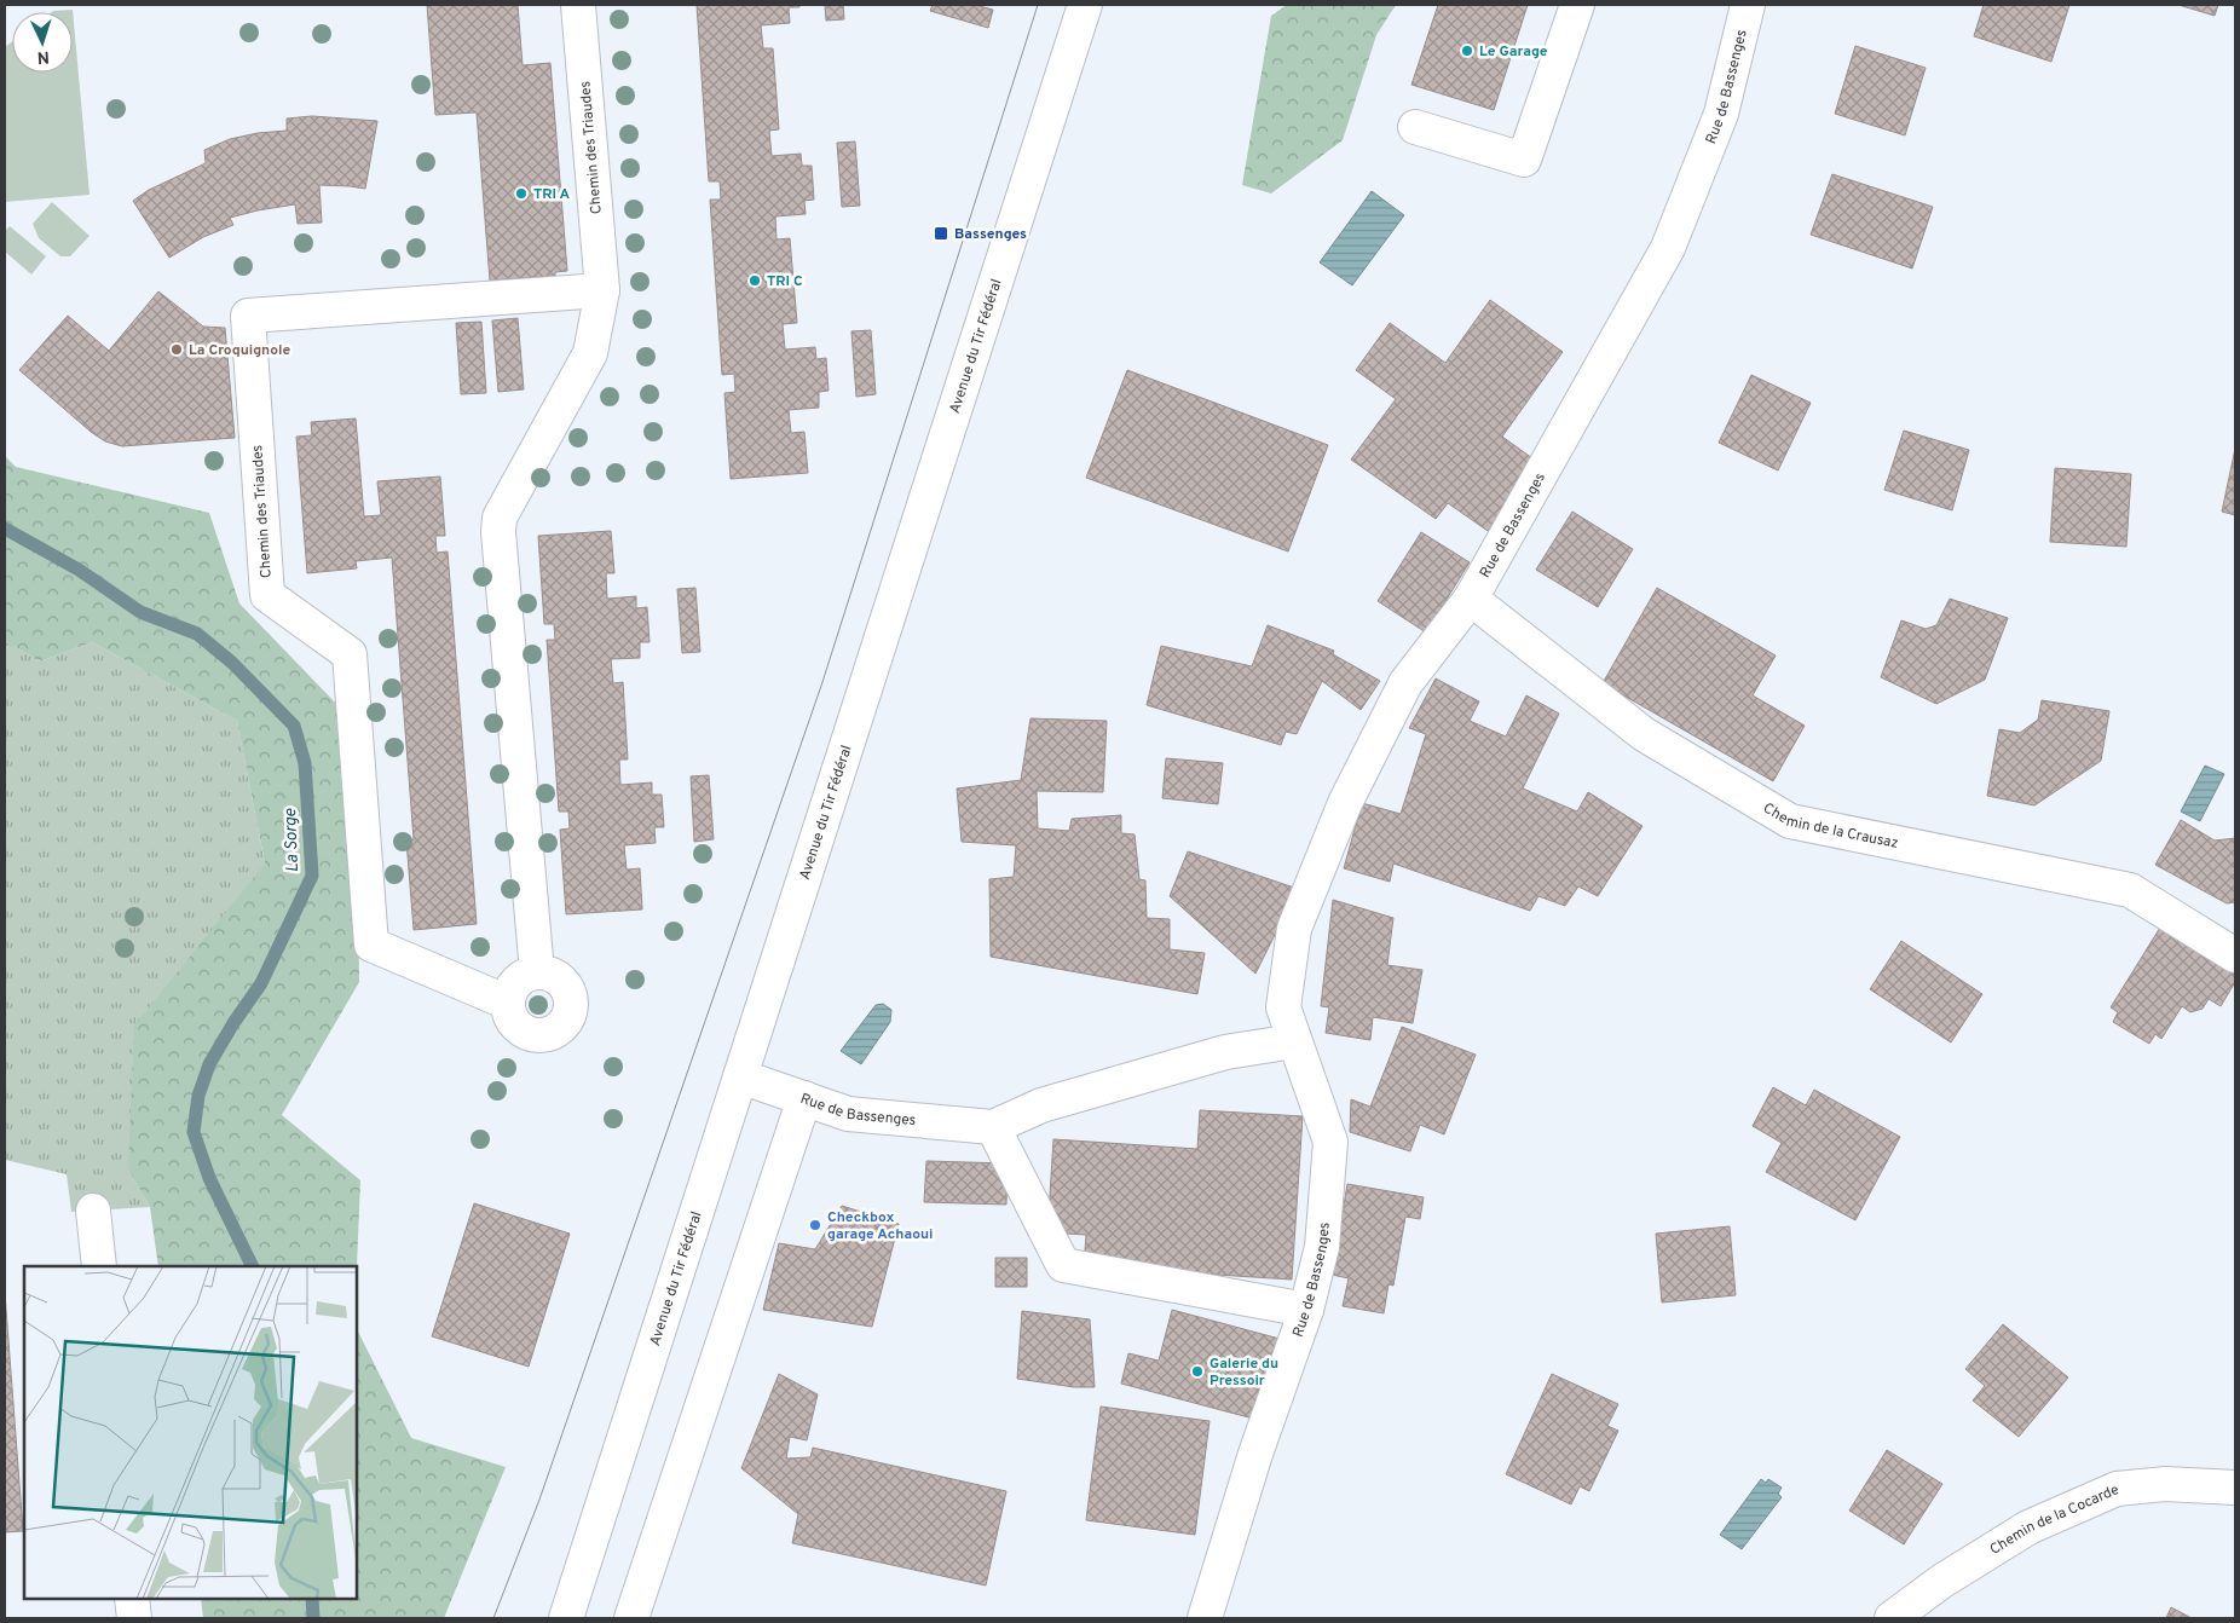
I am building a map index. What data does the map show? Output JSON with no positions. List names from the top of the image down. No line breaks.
{"streets":{"street":["Rue de Bassenges","Chemin des Triaudes","Avenue du Tir Fédéral","Chemin de la Crausaz","Chemin de la Cocarde"]},"crossings":[["Rue de Bassenges","Avenue du Tir Fédéral"],["Rue de Bassenges","Chemin de la Crausaz"]],"water":["La Sorge"],"places":{"other":["Le Garage","TRI A","TRI C","La Croquignole","Checkbox garage Achaoui","Galerie du Pressoir"],"transit":["Bassenges"]},"north":"bottom"}
